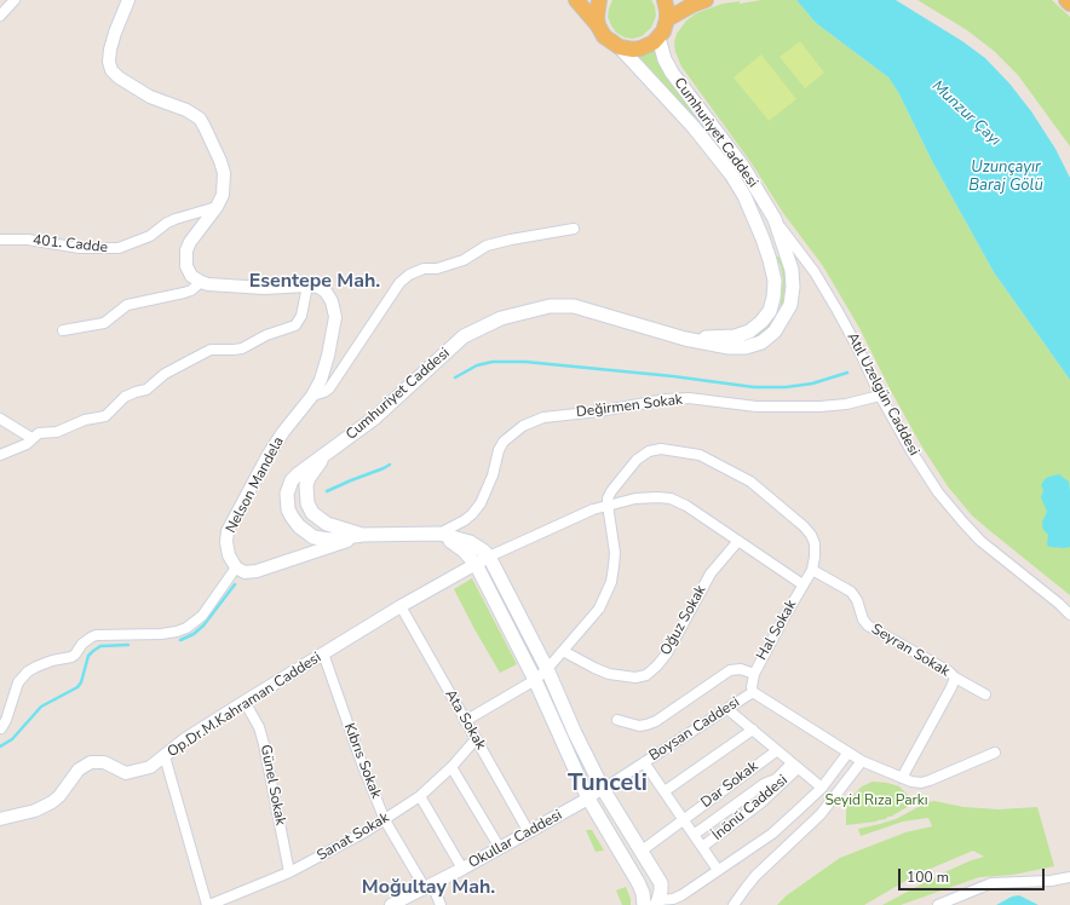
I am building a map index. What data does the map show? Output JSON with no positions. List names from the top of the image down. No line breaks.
{"streets":{"main road":["Cumhuriyet Caddesi"],"street":["401. Cadde","Atıl Uzelgün Caddesi","Değirmen Sokak","Nelson Mandela","Oğuz Sokak","Hal Sokak","Seyran Sokak","Op.Dr.M.Kahraman Caddesi","Ata Sokak","Boysan Caddesi","Kıbrıs Sokak","Günel Sokak","Dar Sokak","İnönü Caddesi","Sanat Sokak","Okullar Caddesi"]},"crossings":[["Cumhuriyet Caddesi","Atıl Uzelgün Caddesi"],["Cumhuriyet Caddesi","Değirmen Sokak"],["Cumhuriyet Caddesi","Op.Dr.M.Kahraman Caddesi"],["Cumhuriyet Caddesi","Boysan Caddesi"],["Cumhuriyet Caddesi","Dar Sokak"],["Atıl Uzelgün Caddesi","Değirmen Sokak"],["Hal Sokak","Seyran Sokak"],["Hal Sokak","Boysan Caddesi"],["Op.Dr.M.Kahraman Caddesi","Ata Sokak"],["Op.Dr.M.Kahraman Caddesi","Kıbrıs Sokak"],["Op.Dr.M.Kahraman Caddesi","Günel Sokak"],["Ata Sokak","Sanat Sokak"],["Ata Sokak","Okullar Caddesi"],["Boysan Caddesi","İnönü Caddesi"],["Boysan Caddesi","Okullar Caddesi"],["Kıbrıs Sokak","Sanat Sokak"],["Kıbrıs Sokak","Okullar Caddesi"],["Günel Sokak","Sanat Sokak"],["Dar Sokak","İnönü Caddesi"]],"districts":["Esentepe Mah.","Tunceli","Moğultay Mah."],"water":["Munzur Çayı","Uzunçayır Baraj Gölü"],"parks":["Seyid Rıza Parkı"],"scale_bar":"100 m"}
